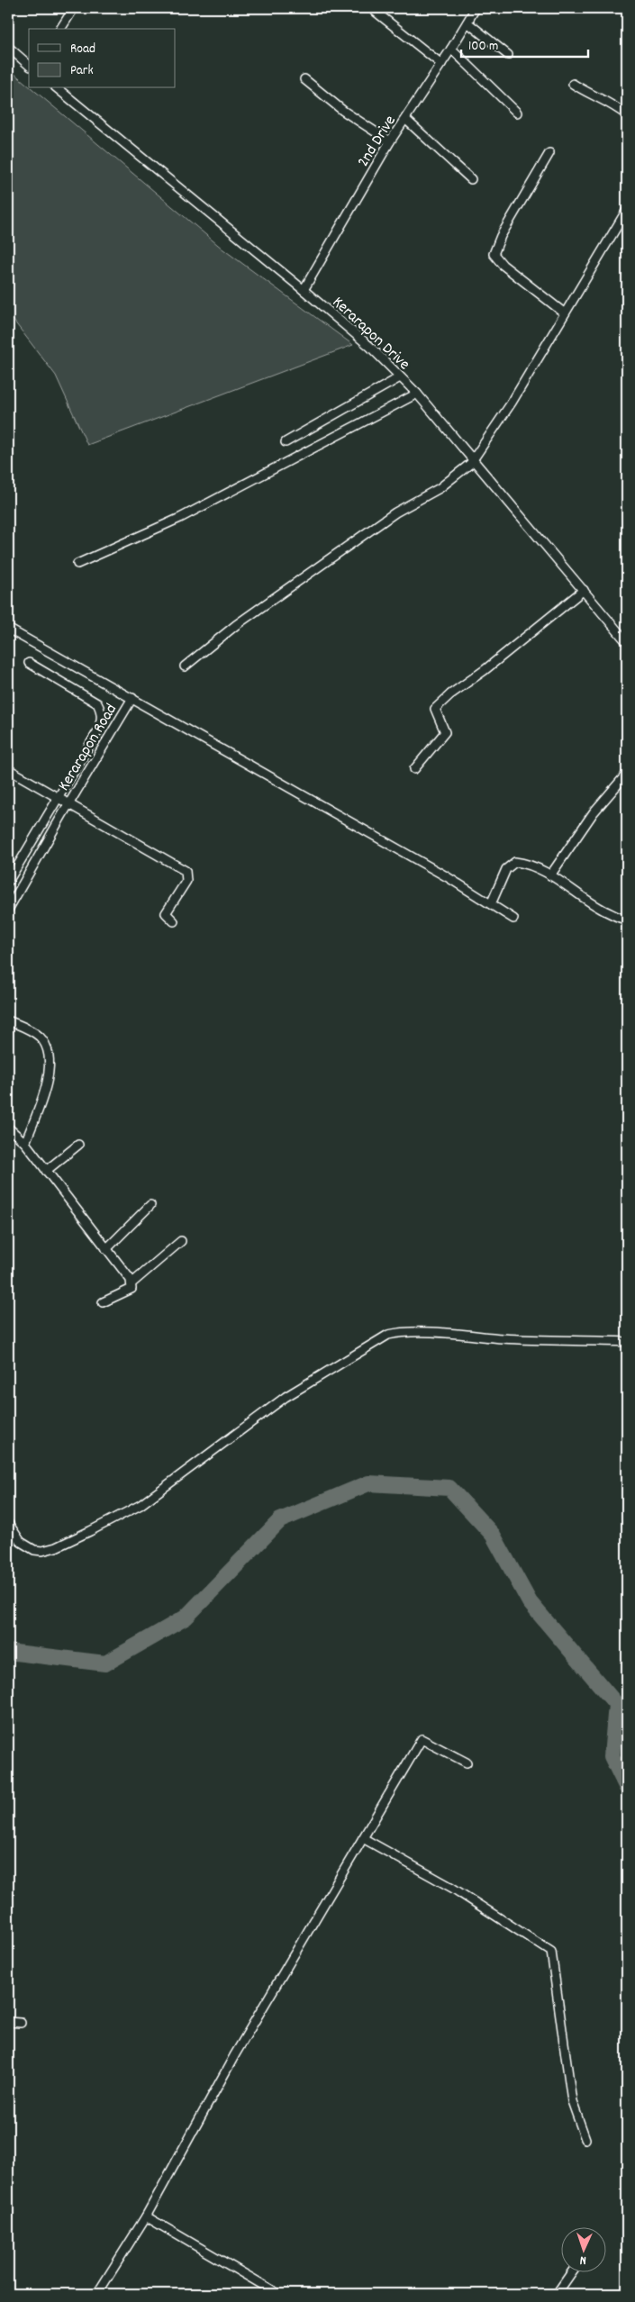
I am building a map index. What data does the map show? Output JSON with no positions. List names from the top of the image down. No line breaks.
{"streets":{"street":["2nd Drive","Kerarapon Drive","Kerarapon Road"]},"crossings":[["2nd Drive","Kerarapon Drive"]],"legend":["Road","Park"],"scale_bar":"100 m","north":"bottom"}
